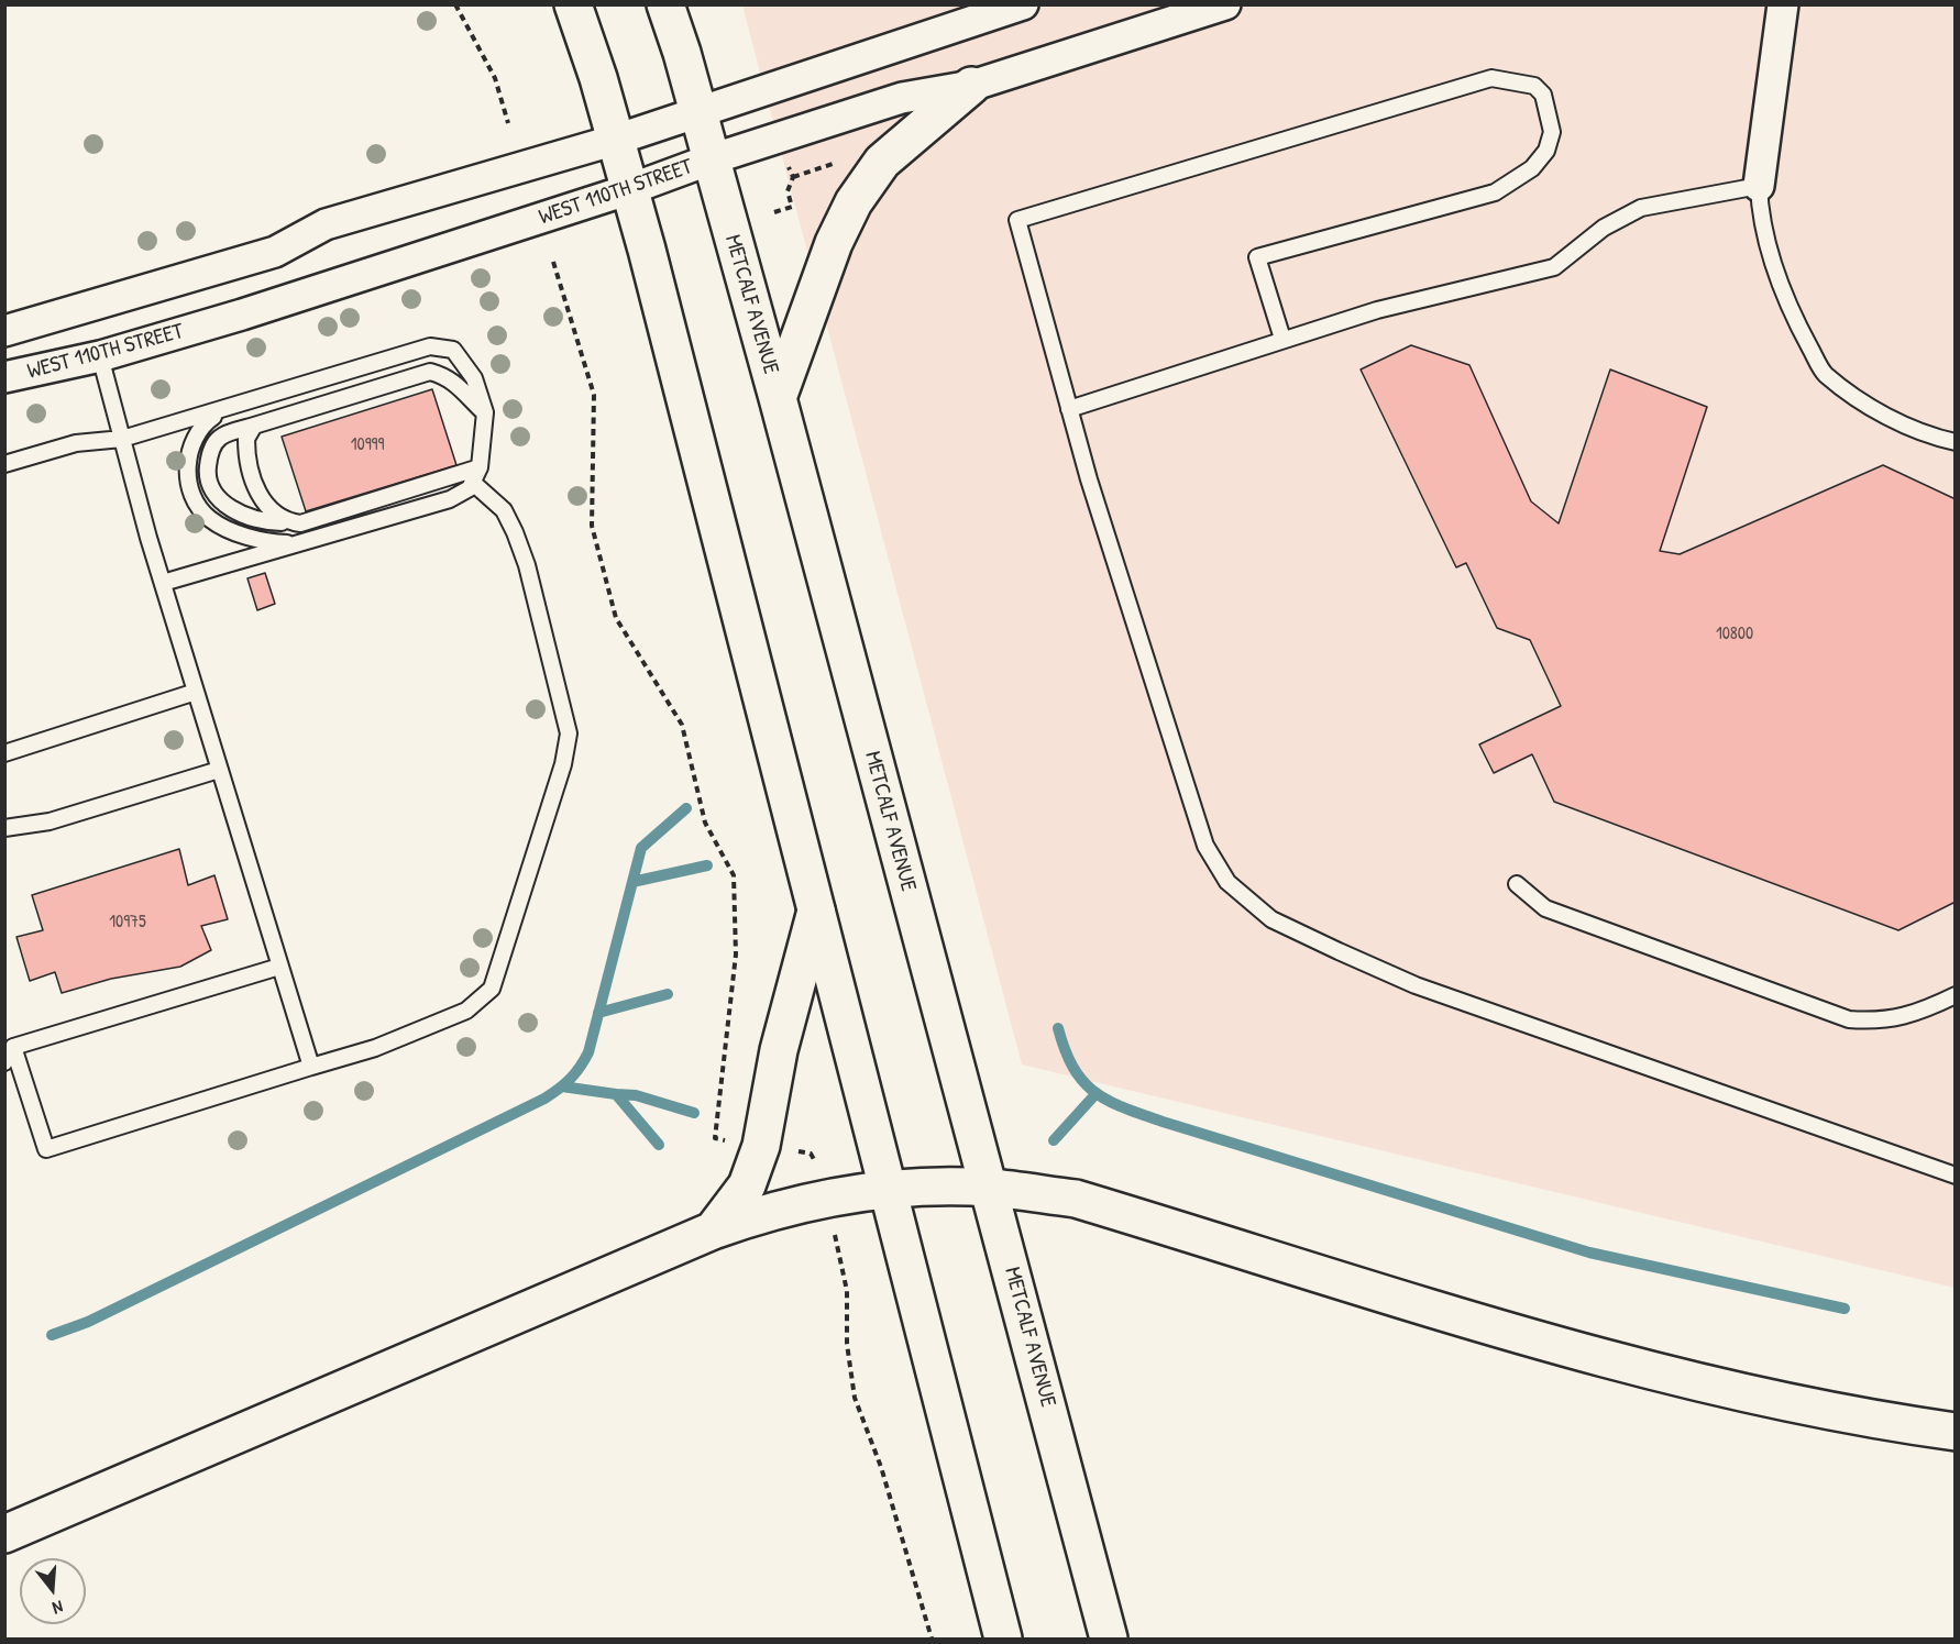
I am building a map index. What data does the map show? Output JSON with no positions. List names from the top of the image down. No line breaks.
{"streets":{"main road":["METCALF AVENUE"],"street":["WEST 110TH STREET"]},"crossings":[["WEST 110TH STREET","METCALF AVENUE"]],"house_numbers":["10999","10800","10975"],"north":"bottom"}
